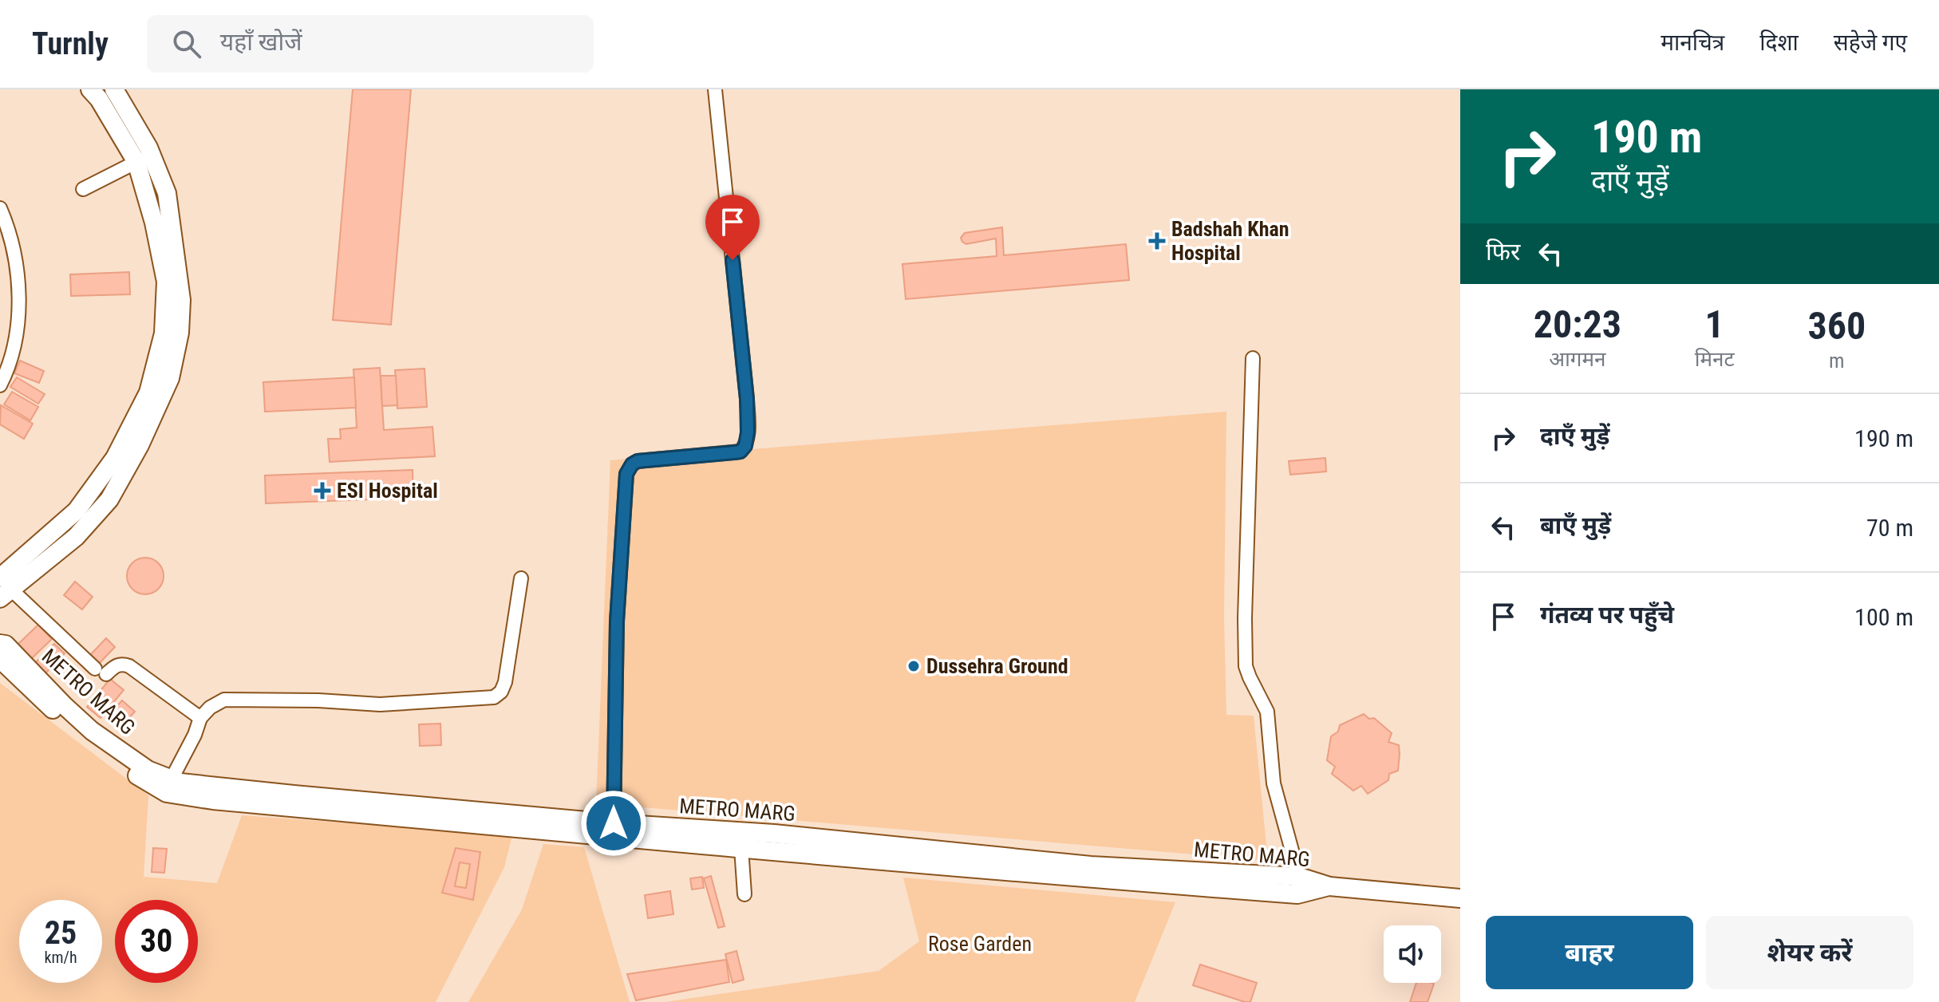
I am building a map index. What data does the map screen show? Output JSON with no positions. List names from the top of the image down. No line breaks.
{"streets":{"street":["METRO MARG"]},"parks":["Rose Garden"],"places":{"health":["Badshah Khan Hospital","ESI Hospital"],"other":["Dussehra Ground"]},"page":{"header":"Turnly","search":"यहाँ खोजें","nav":["मानचित्र","दिशा","सहेजे गए"],"turn":["190 m","दाएँ मुड़ें"],"then":"फिर","eta":["20:23","आगमन","1","मिनट","360","m"],"list":[{"name":"दाएँ मुड़ें","value":"190 m"},{"name":"बाएँ मुड़ें","value":"70 m"},{"name":"गंतव्य पर पहुँचे","value":"100 m"}],"speed":"25 km/h","limit":"30","buttons":["बाहर","शेयर करें"]}}
